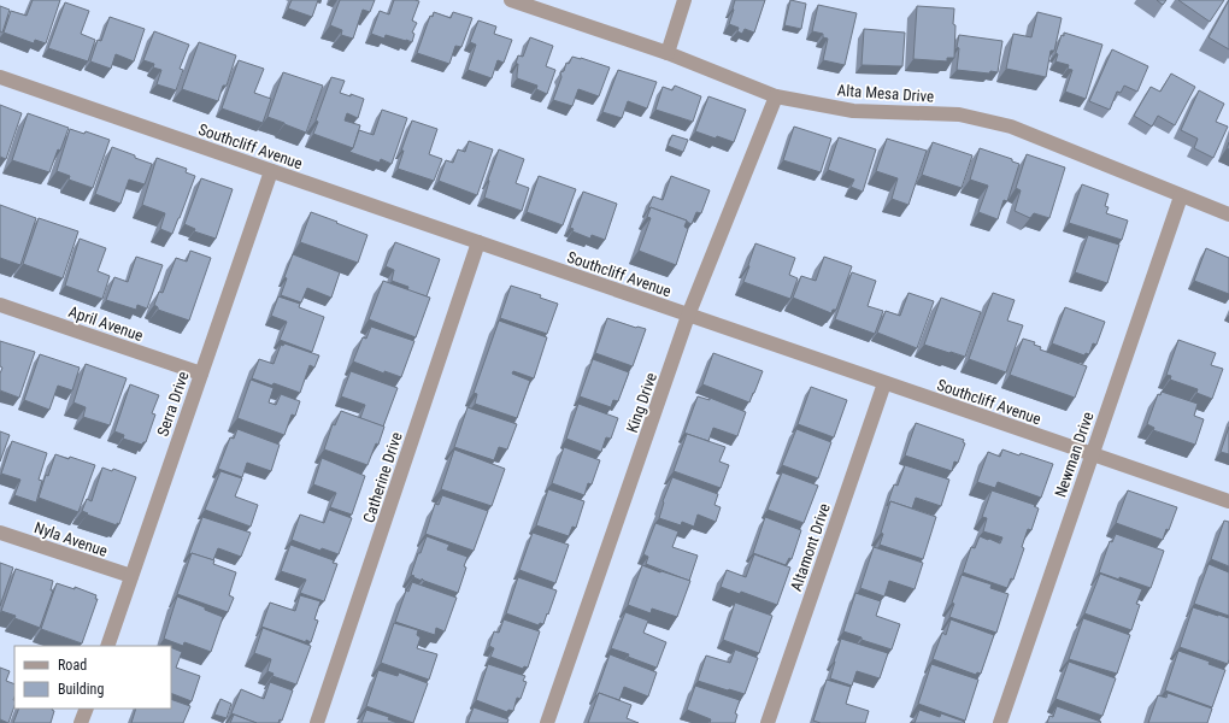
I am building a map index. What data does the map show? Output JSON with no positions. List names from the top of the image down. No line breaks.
{"streets":{"street":["Alta Mesa Drive","Southcliff Avenue","April Avenue","King Drive","Serra Drive","Newman Drive","Catherine Drive","Nyla Avenue","Altamont Drive"]},"crossings":[["Alta Mesa Drive","King Drive"],["Alta Mesa Drive","Newman Drive"],["Southcliff Avenue","King Drive"],["Southcliff Avenue","Serra Drive"],["Southcliff Avenue","Newman Drive"],["Southcliff Avenue","Catherine Drive"],["Southcliff Avenue","Altamont Drive"],["April Avenue","Serra Drive"],["Serra Drive","Nyla Avenue"]],"legend":["Road","Building"]}
